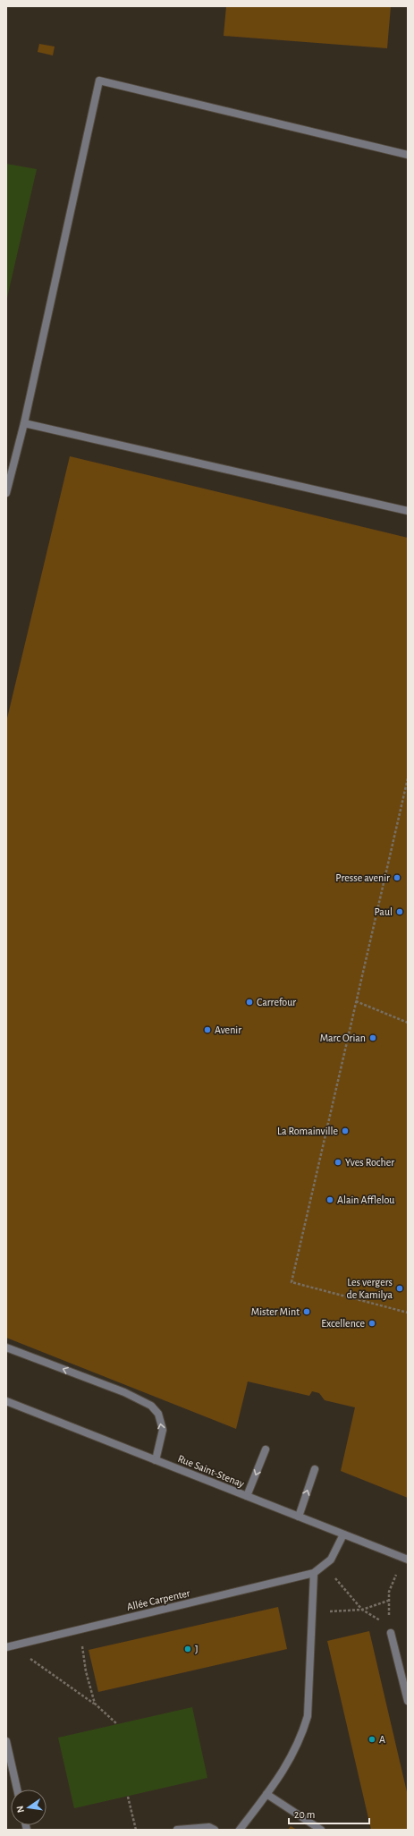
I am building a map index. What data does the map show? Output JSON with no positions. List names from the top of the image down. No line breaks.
{"streets":{"street":["Rue Saint-Stenay","Allée Carpenter"]},"places":["Presse avenir","Paul","Carrefour","Avenir","Marc Orian","La Romainville","Yves Rocher","Alain Afflelou","Les vergers de Kamilya","Mister Mint","Excellence","J","A"],"scale_bar":"20 m","north":"left"}
